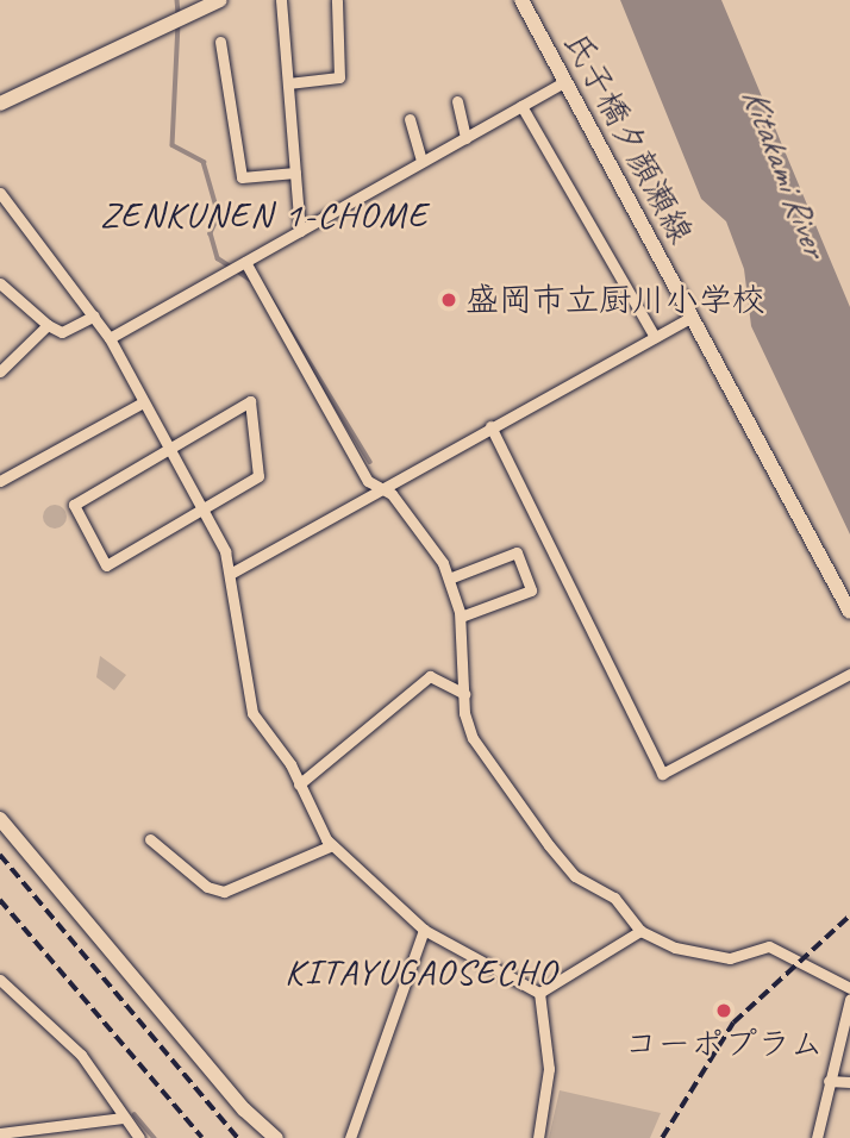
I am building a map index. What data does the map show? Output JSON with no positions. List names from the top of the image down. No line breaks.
{"streets":{"main road":["氏子橋夕顔瀬線"]},"districts":["ZENKUNEN 1-CHOME","KITAYUGAOSECHO"],"water":["Kitakami River"],"places":["盛岡市立厨川小学校","コーポプラム"]}
